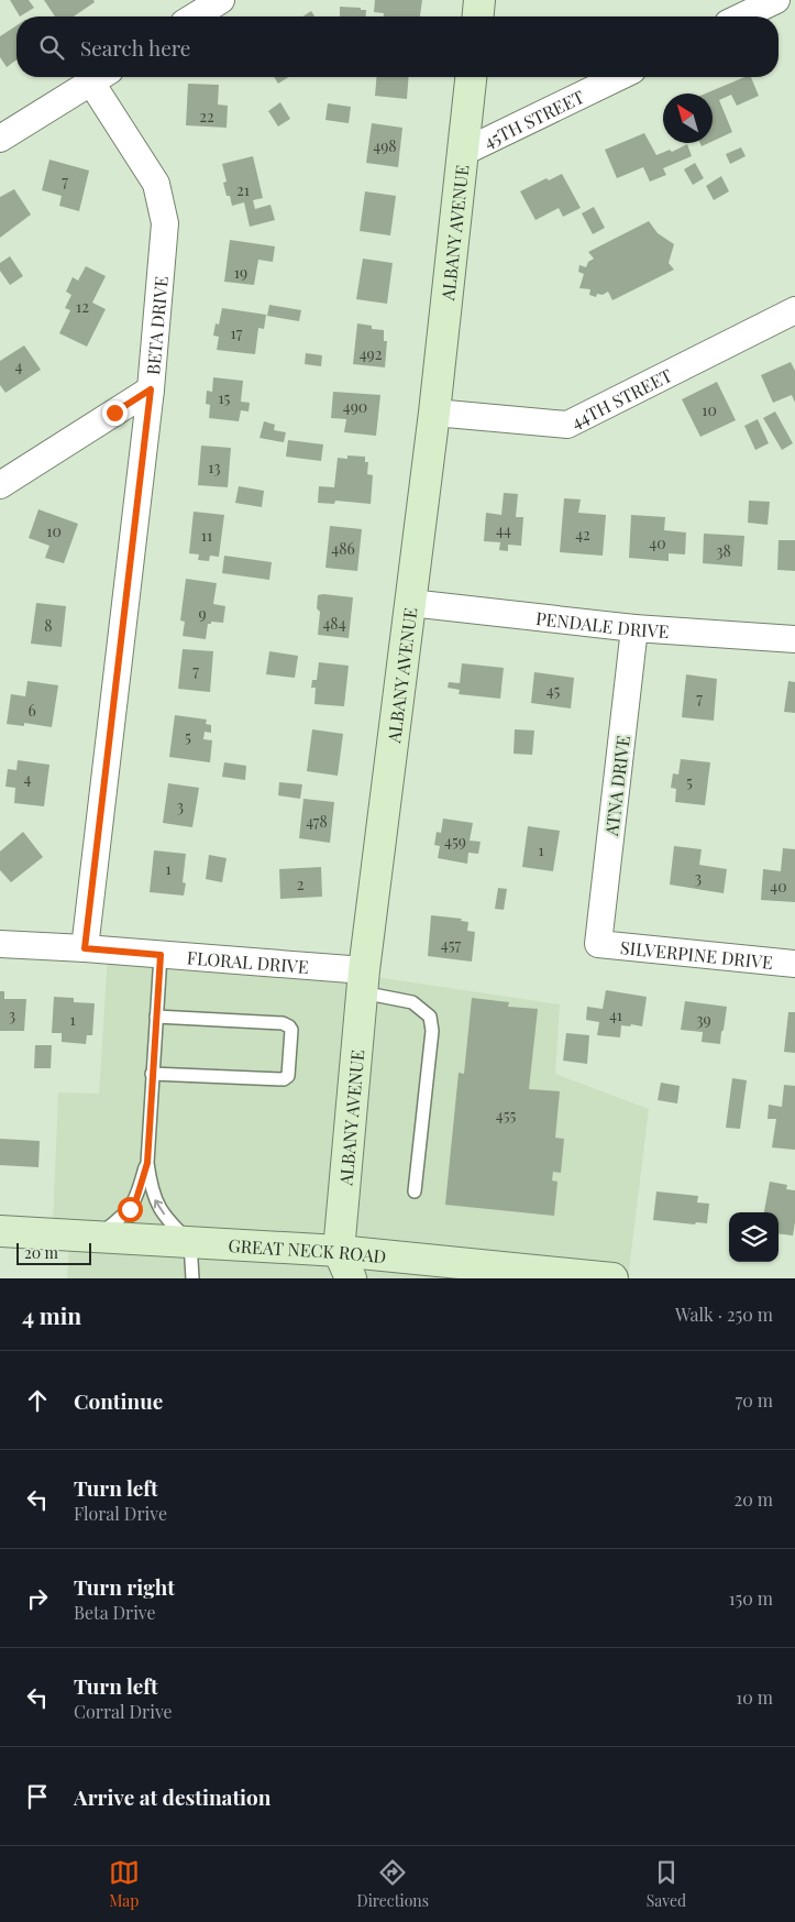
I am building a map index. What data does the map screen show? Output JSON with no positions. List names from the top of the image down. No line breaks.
{"streets":{"street":["45TH STREET","ALBANY AVENUE","BETA DRIVE","44TH STREET","PENDALE DRIVE","ATNA DRIVE","SILVERPINE DRIVE","FLORAL DRIVE","GREAT NECK ROAD"]},"crossings":[["45TH STREET","ALBANY AVENUE"],["ALBANY AVENUE","44TH STREET"],["ALBANY AVENUE","PENDALE DRIVE"],["ALBANY AVENUE","FLORAL DRIVE"],["ALBANY AVENUE","GREAT NECK ROAD"],["BETA DRIVE","FLORAL DRIVE"],["PENDALE DRIVE","ATNA DRIVE"],["ATNA DRIVE","SILVERPINE DRIVE"]],"house_numbers":["22","498","7","21","19","12","17","492","4","15","490","10","13","44","10","42","11","40","486","38","9","484","8","7","45","7","6","5","4","5","3","478","459","1","1","3","2","40","457","3","41","1","39","455"],"scale_bar":"20 m","north":"top left","page":{"search":"Search here","scale":"20 m","heading":["4 min","Walk · 250 m"],"list":[["Continue","70 m"],["Turn left","Floral Drive","20 m"],["Turn right","Beta Drive","150 m"],["Turn left","Corral Drive","10 m"],"Arrive at destination"],"nav":["Map","Directions","Saved"]}}
